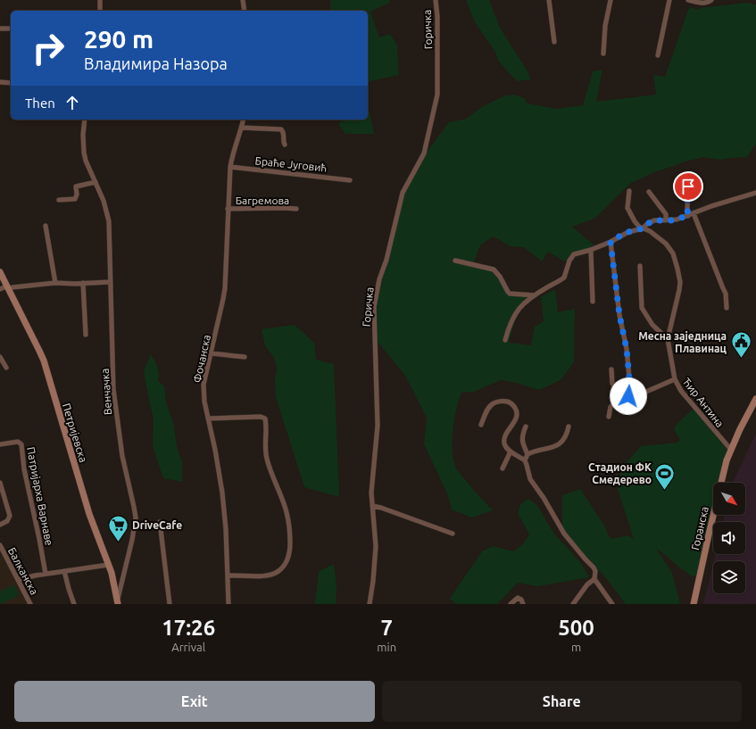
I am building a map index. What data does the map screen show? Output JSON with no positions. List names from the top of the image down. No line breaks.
{"streets":{"main road":["Петријевска","Горанска"],"street":["Горичка","Браће Југовић","Багремова","Фочанска","Венчачка","Ћир Антина","Патријарха Варнаве","Балканска"]},"crossings":[["Браће Југовић","Фочанска"],["Багремова","Фочанска"],["Венчачка","Петријевска"],["Ћир Антина","Горанска"]],"places":{"public building":["Месна заједница Плавинац"],"sports":["Стадион ФК Смедерево"],"supermarket":["DriveCafe"]},"north":"bottom right","page":{"turn":["290 m","Владимира Назора"],"then":"Then","eta":["17:26","Arrival","7","min","500","m"],"buttons":["Exit","Share"]}}
